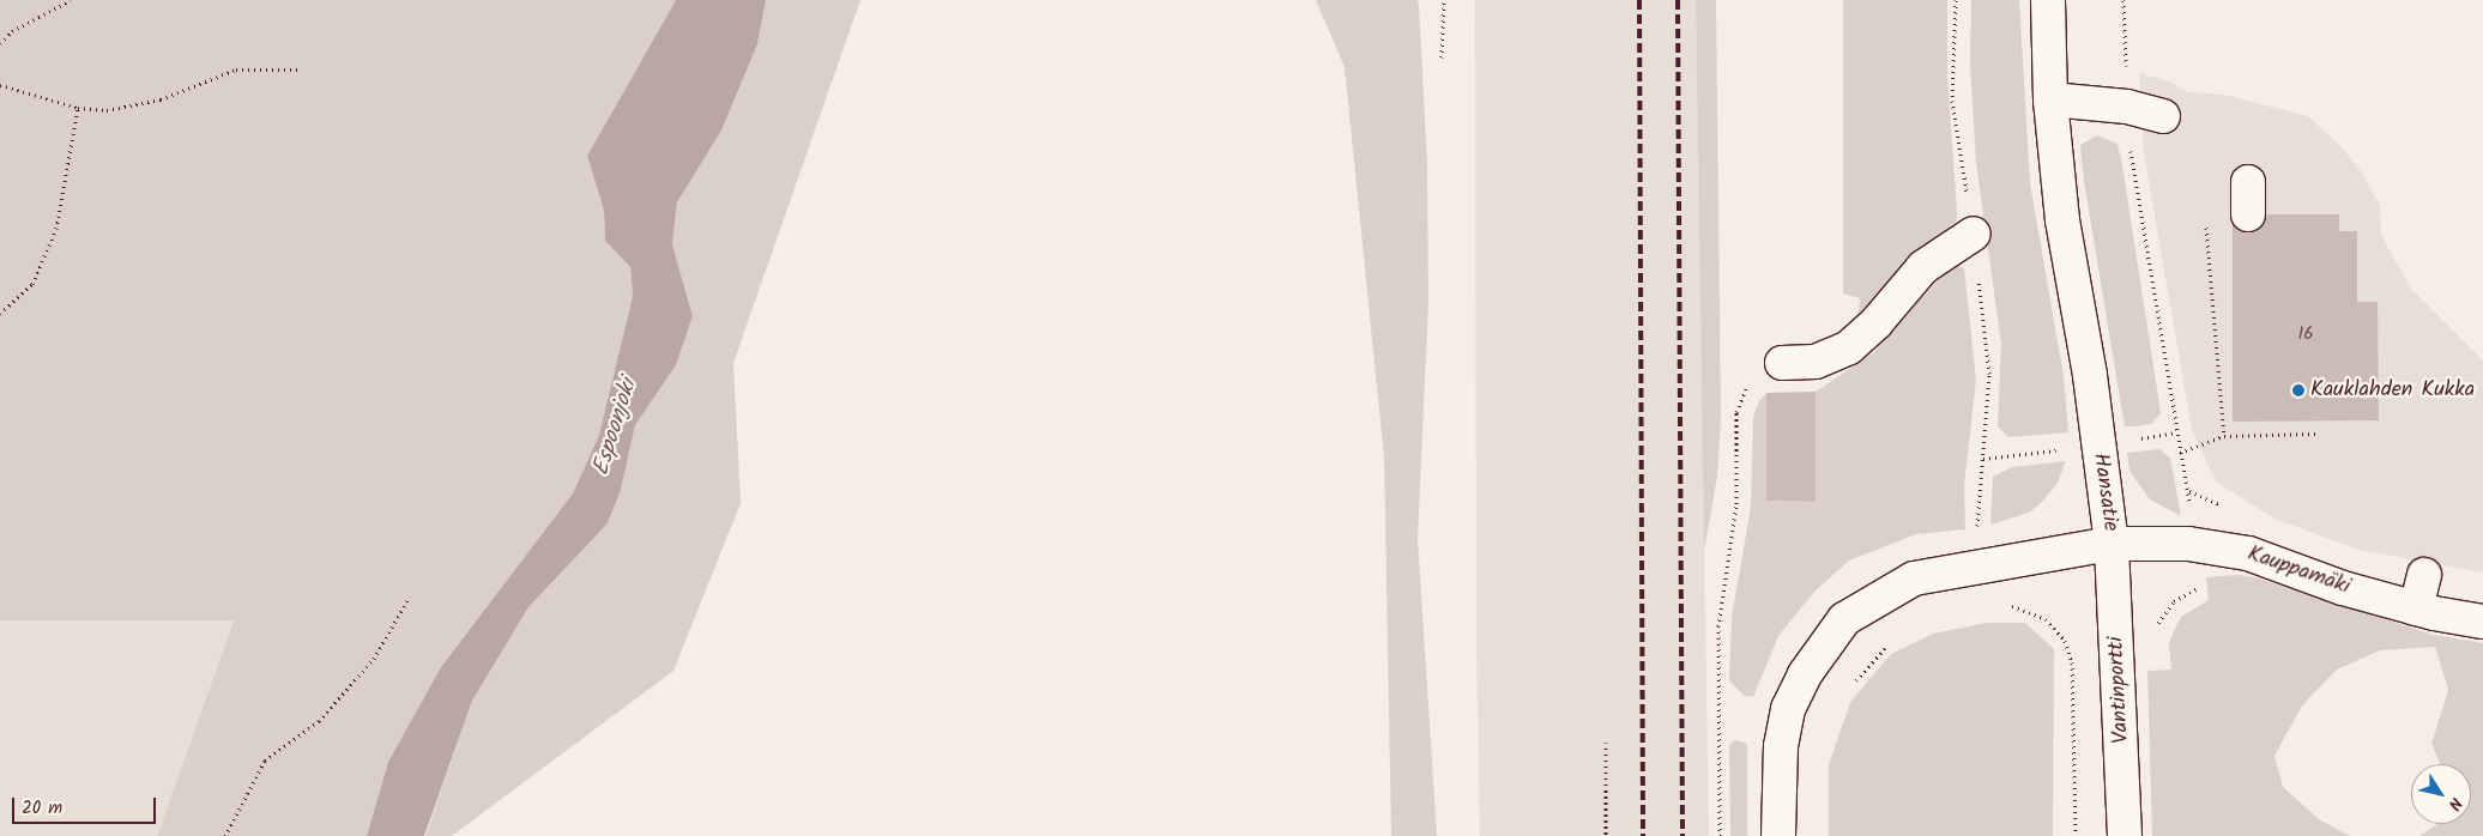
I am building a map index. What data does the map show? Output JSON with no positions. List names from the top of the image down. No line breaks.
{"streets":{"main road":["Hansatie","Kauppamäki","Vantinportti"]},"crossings":[["Hansatie","Kauppamäki"],["Hansatie","Vantinportti"],["Kauppamäki","Vantinportti"]],"water":["Espoonjoki"],"places":["Kauklahden Kukka"],"house_numbers":["16"],"scale_bar":"20 m","north":"bottom right"}
